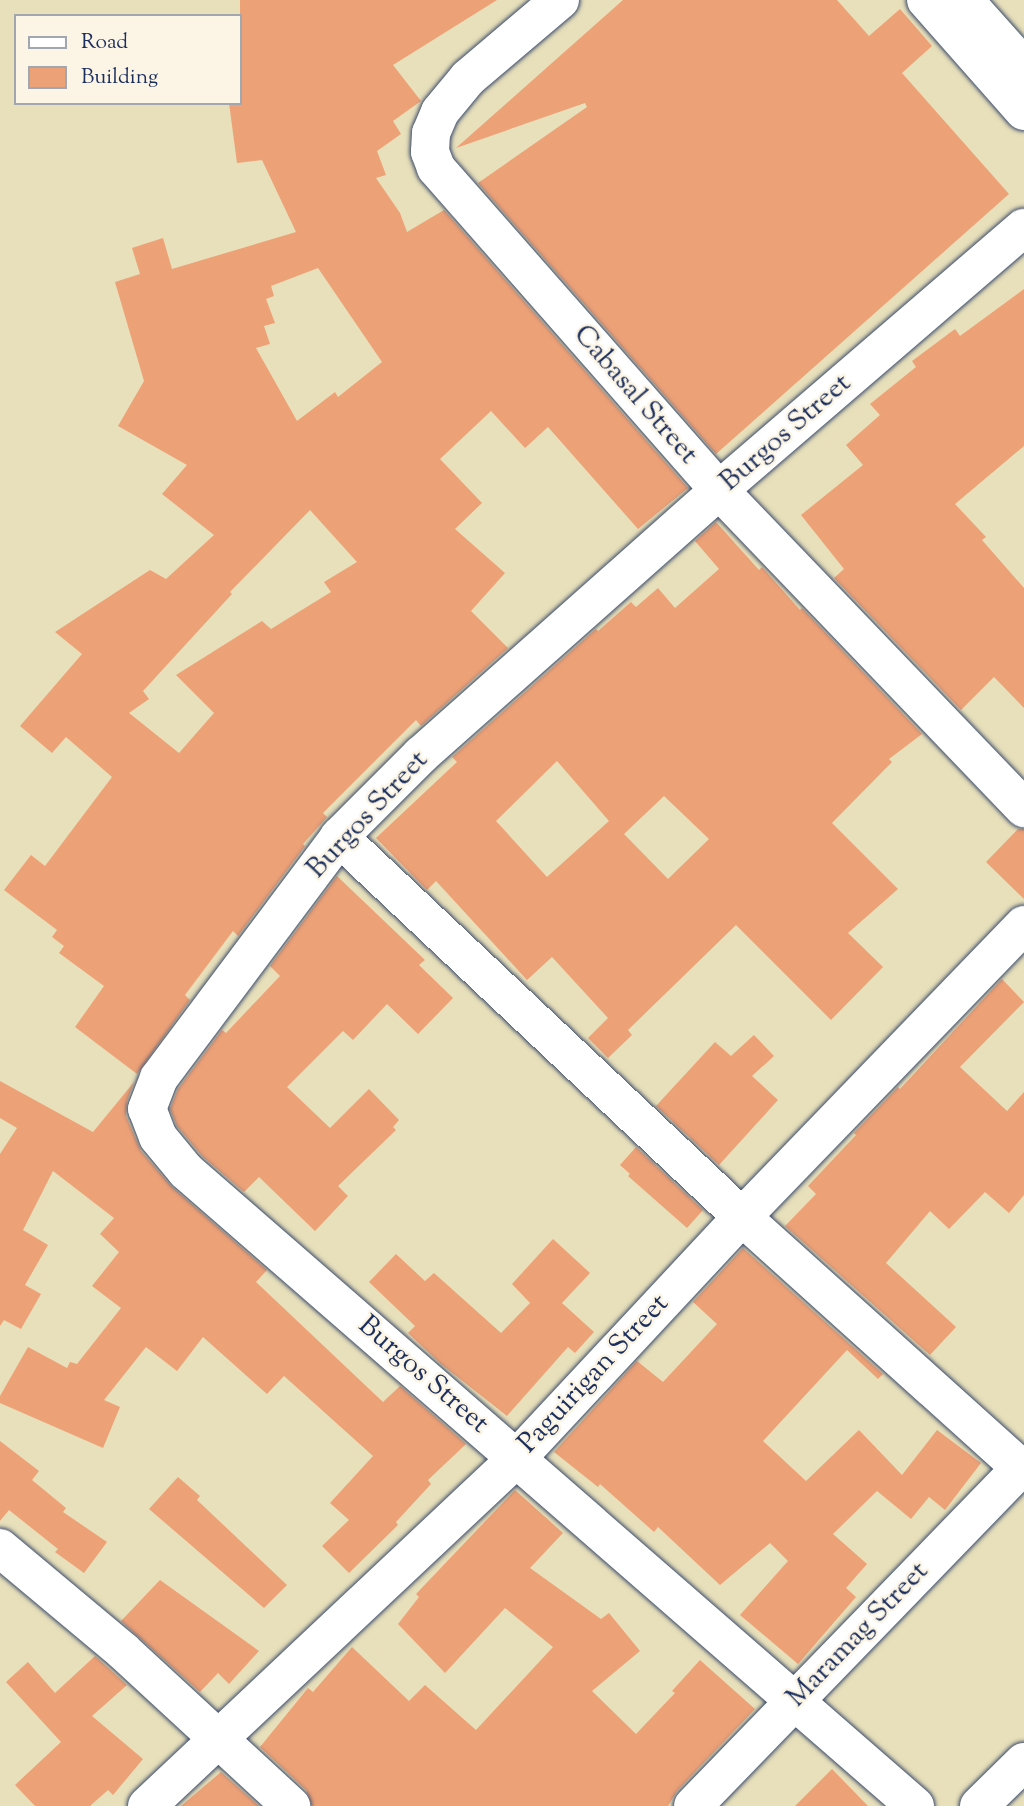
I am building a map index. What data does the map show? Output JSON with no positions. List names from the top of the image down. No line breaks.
{"streets":{"street":["Cabasal Street","Burgos Street","Paguirigan Street","Maramag Street"]},"crossings":[["Cabasal Street","Burgos Street"],["Burgos Street","Paguirigan Street"],["Burgos Street","Maramag Street"]],"legend":["Road","Building"]}
